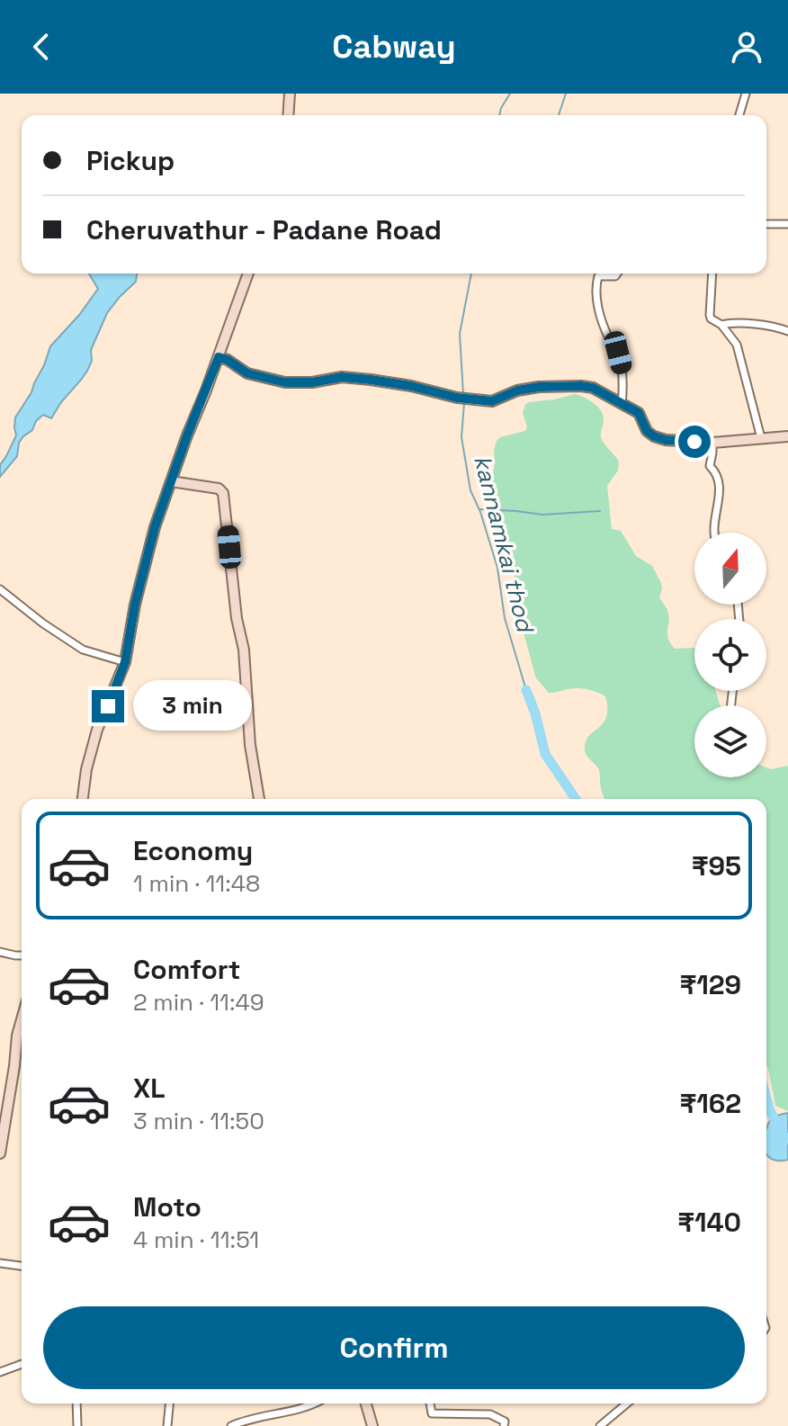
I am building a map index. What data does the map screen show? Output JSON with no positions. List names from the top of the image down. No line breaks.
{"water":["kannamkai thod"],"north":"top","page":{"header":"Cabway","banner":["Pickup","Cheruvathur - Padane Road"],"bubble":"3 min","list":[{"name":"Economy","note":"1 min · 11:48","value":"₹95"},{"name":"Comfort","note":"2 min · 11:49","value":"₹129"},{"name":"XL","note":"3 min · 11:50","value":"₹162"},{"name":"Moto","note":"4 min · 11:51","value":"₹140"}],"buttons":"Confirm"}}
